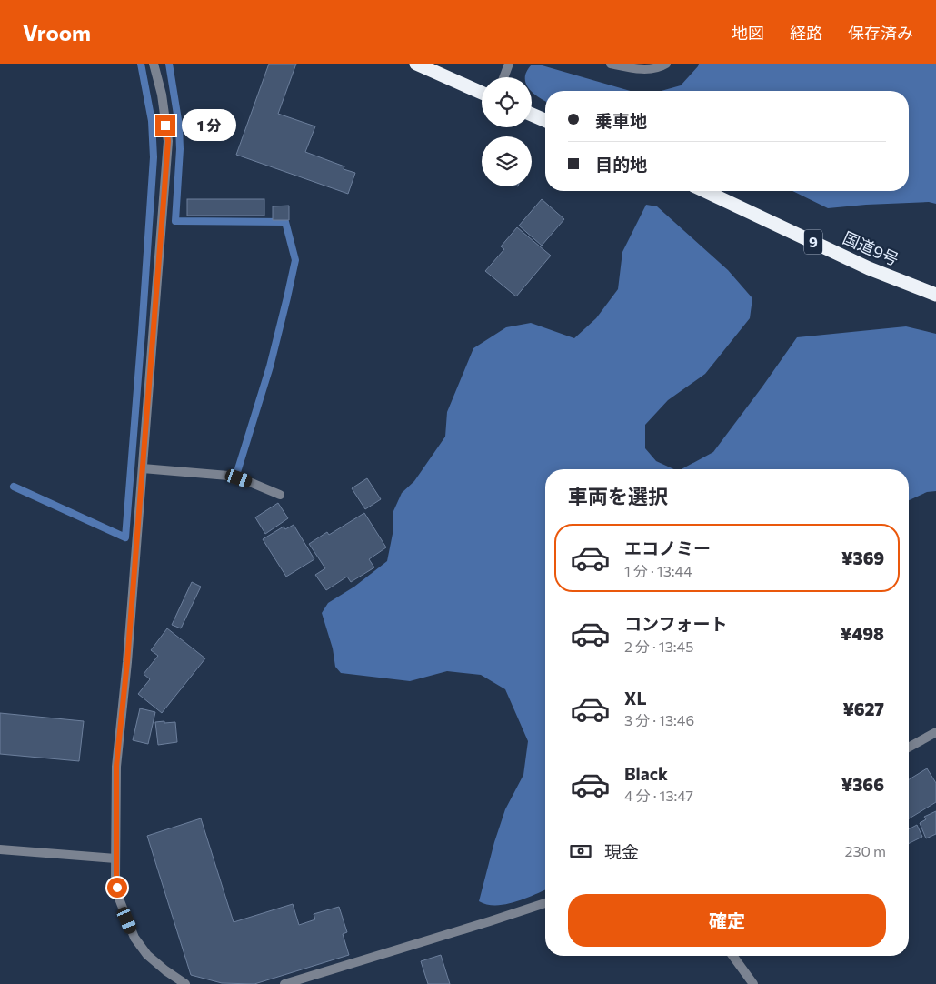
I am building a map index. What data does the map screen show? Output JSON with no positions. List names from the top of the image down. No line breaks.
{"streets":{"highway":["9","国道9号"]},"page":{"header":"Vroom","nav":["地図","経路","保存済み"],"banner":["乗車地","目的地"],"bubble":"1 分","heading":"車両を選択","list":[{"name":"エコノミー","note":"1 分 · 13:44","value":"¥369"},{"name":"コンフォート","note":"2 分 · 13:45","value":"¥498"},{"name":"XL","note":"3 分 · 13:46","value":"¥627"},{"name":"Black","note":"4 分 · 13:47","value":"¥366"}],"pay":["現金","230 m"],"buttons":"確定"}}
